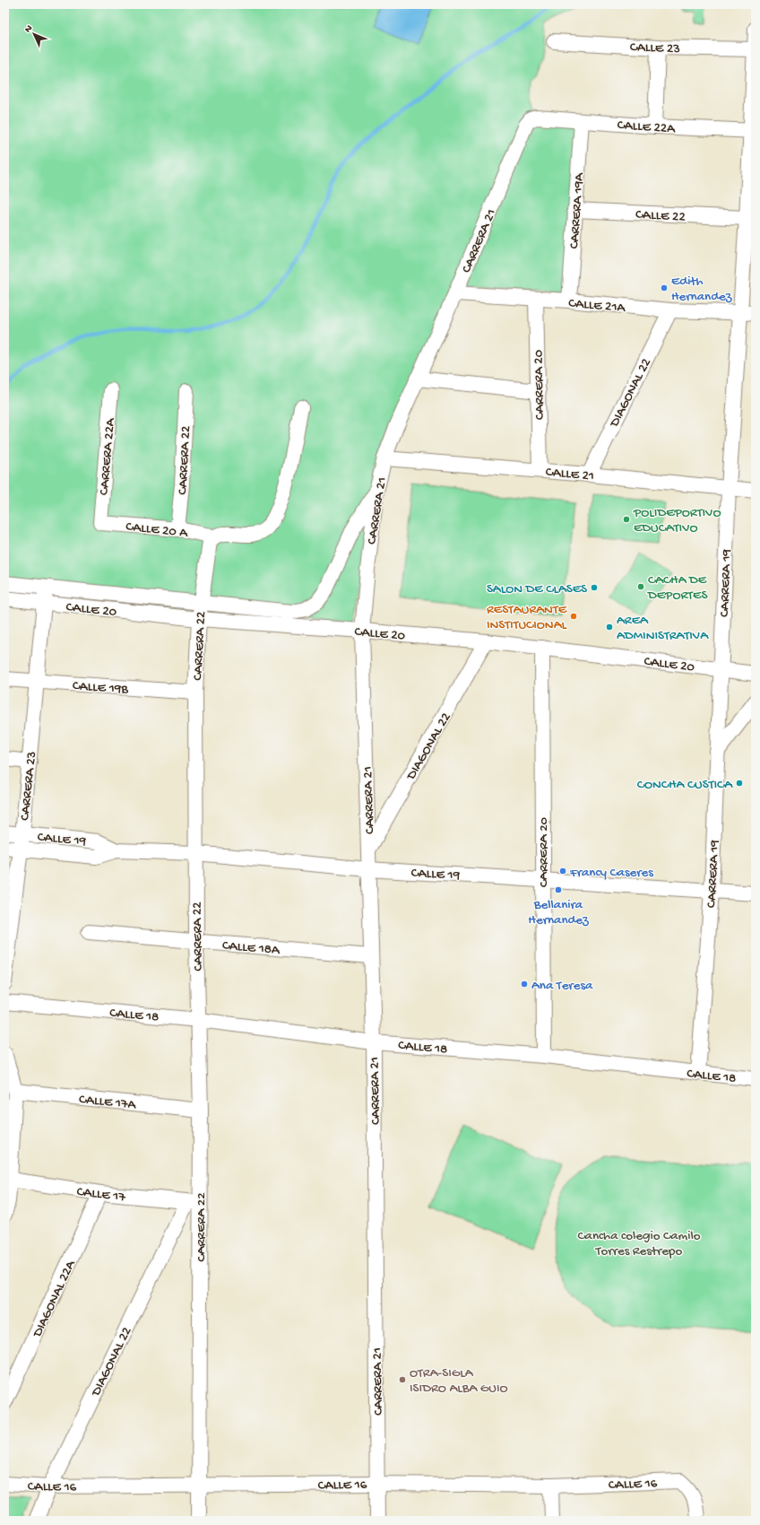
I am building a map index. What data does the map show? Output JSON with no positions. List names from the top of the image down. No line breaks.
{"streets":{"street":["CALLE 23","CALLE 22A","CARRERA 19A","CALLE 22","CARRERA 21","CALLE 21A","CARRERA 20","DIAGONAL 22","CARRERA 22A","CARRERA 22","CALLE 21","CALLE 20 A","CARRERA 19","CALLE 20","CALLE 19B","CARRERA 23","CALLE 19","CALLE 18A","CALLE 18","CALLE 17A","CALLE 17","DIAGONAL 22A","CALLE 16"]},"crossings":[["CALLE 23","CARRERA 19"],["CALLE 22A","CARRERA 19A"],["CALLE 22A","CARRERA 21"],["CALLE 22A","CARRERA 19"],["CARRERA 19A","CALLE 22"],["CARRERA 19A","CALLE 21A"],["CALLE 22","CARRERA 19"],["CARRERA 21","CALLE 21A"],["CARRERA 21","DIAGONAL 22"],["CARRERA 21","CALLE 21"],["CARRERA 21","CALLE 20"],["CARRERA 21","CALLE 19"],["CARRERA 21","CALLE 18A"],["CARRERA 21","CALLE 18"],["CARRERA 21","CALLE 16"],["CALLE 21A","CARRERA 20"],["CALLE 21A","DIAGONAL 22"],["CALLE 21A","CARRERA 19"],["CARRERA 20","CALLE 21"],["CARRERA 20","CALLE 20"],["CARRERA 20","CALLE 19"],["CARRERA 20","CALLE 18"],["DIAGONAL 22","CARRERA 22"],["DIAGONAL 22","CALLE 21"],["DIAGONAL 22","CALLE 20"],["DIAGONAL 22","CALLE 17"],["DIAGONAL 22","CALLE 16"],["CARRERA 22A","CALLE 20 A"],["CARRERA 22","CALLE 20 A"],["CARRERA 22","CALLE 20"],["CARRERA 22","CALLE 19B"],["CARRERA 22","CALLE 19"],["CARRERA 22","CALLE 18A"],["CARRERA 22","CALLE 18"],["CARRERA 22","CALLE 17A"],["CARRERA 22","CALLE 17"],["CARRERA 22","CALLE 16"],["CALLE 21","CARRERA 19"],["CARRERA 19","CALLE 20"],["CARRERA 19","CALLE 19"],["CARRERA 19","CALLE 18"],["CALLE 20","CARRERA 23"],["CALLE 19B","CARRERA 23"],["CARRERA 23","CALLE 19"],["CALLE 17","DIAGONAL 22A"]],"parks":["Cancha colegio Camilo Torres Restrepo"],"places":["Edith Hernandez","POLIDEPORTIVO EDUCATIVO","CACHA DE DEPORTES","SALON DE CLASES","RESTAURANTE INSTITUCIONAL","AREA ADMINISTRATIVA","CONCHA CUSTICA","Francy Caseres","Bellanira Hernandez","Ana Teresa","OTRA-SIGLA ISIDRO ALBA GUIO"],"north":"top left"}
